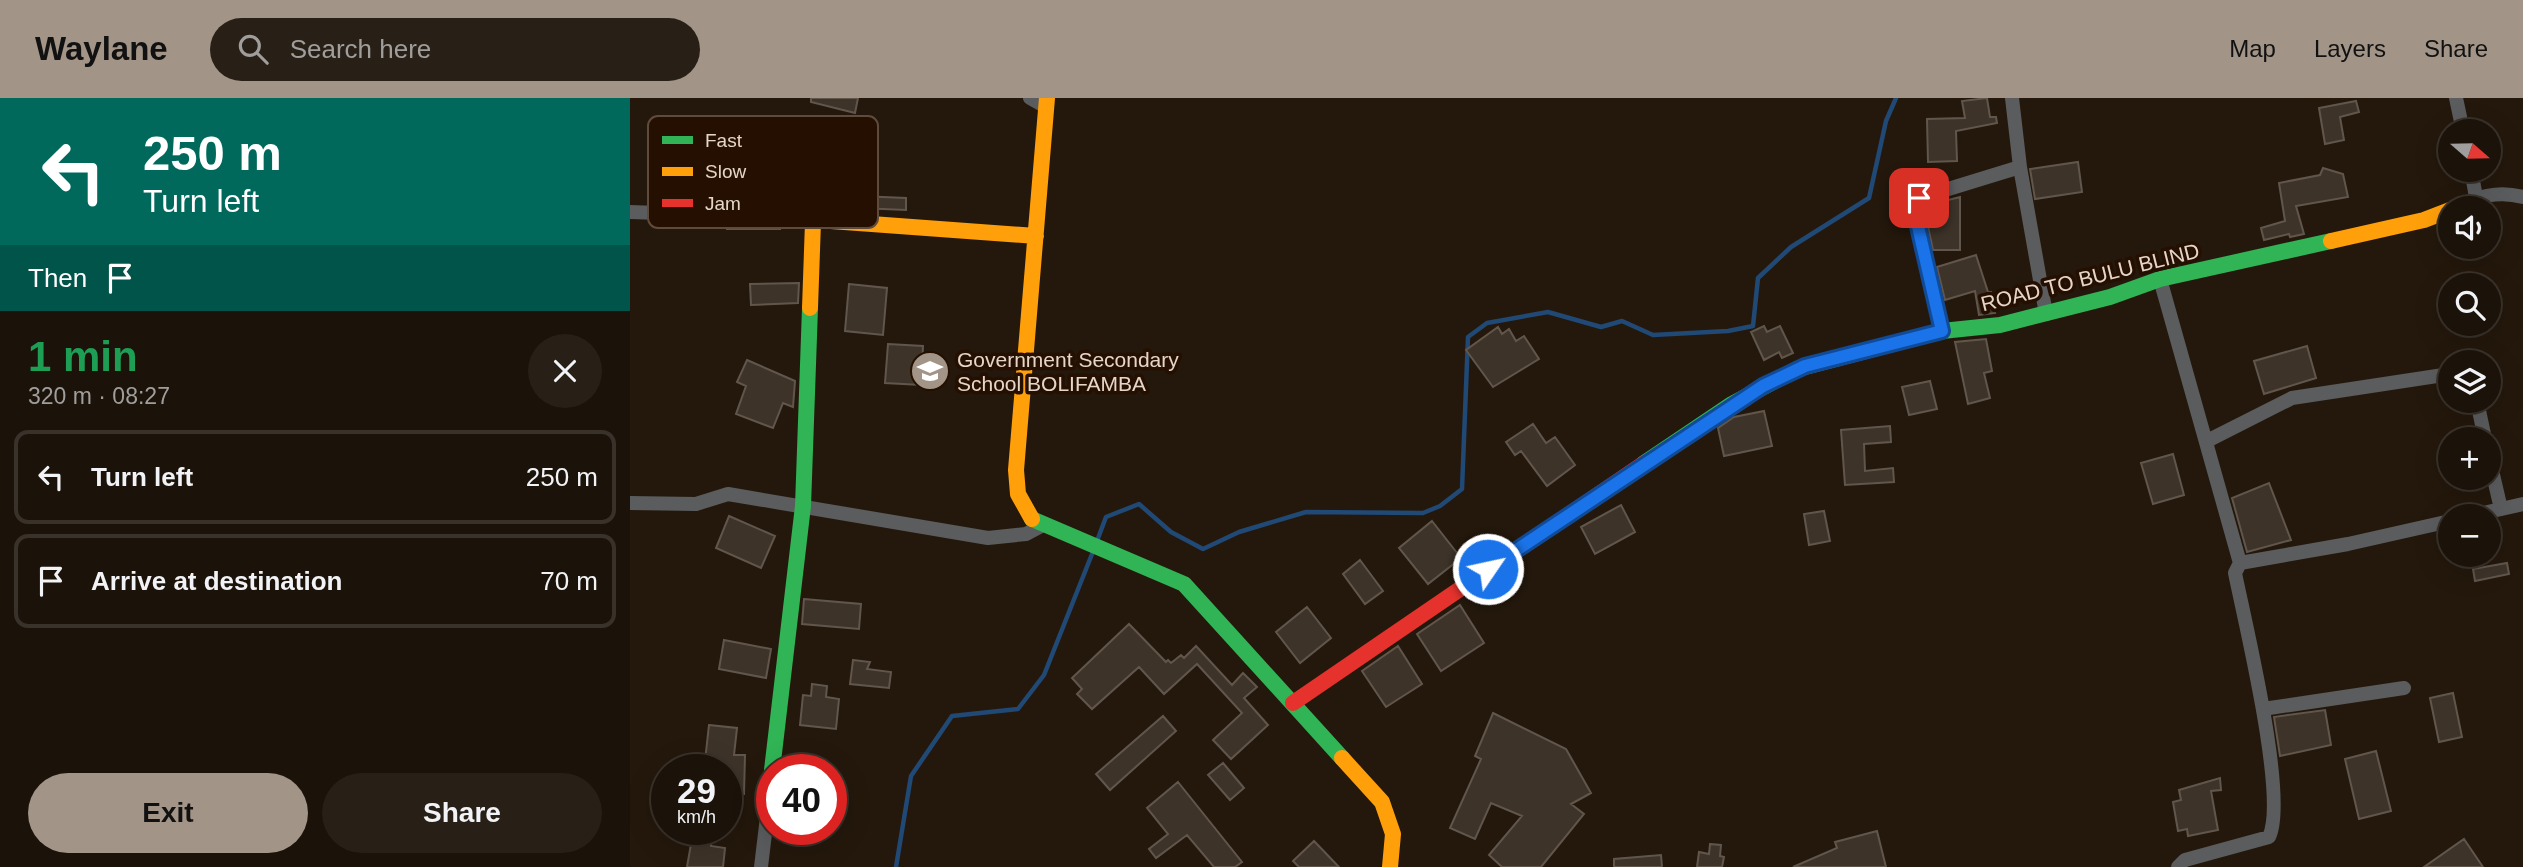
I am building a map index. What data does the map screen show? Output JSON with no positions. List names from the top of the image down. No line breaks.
{"streets":{"street":["ROAD TO BULU BLIND"]},"places":{"school or university":["Government Secondary School BOLIFAMBA"]},"legend":["Fast","Slow","Jam"],"north":"right","page":{"header":"Waylane","search":"Search here","nav":["Map","Layers","Share"],"turn":["250 m","Turn left"],"map_buttons":["+","−"],"then":"Then","heading":["1 min","320 m · 08:27"],"list":[{"name":"Turn left","value":"250 m"},{"name":"Arrive at destination","value":"70 m"}],"speed":"29 km/h","limit":"40","buttons":["Exit","Share"]}}
